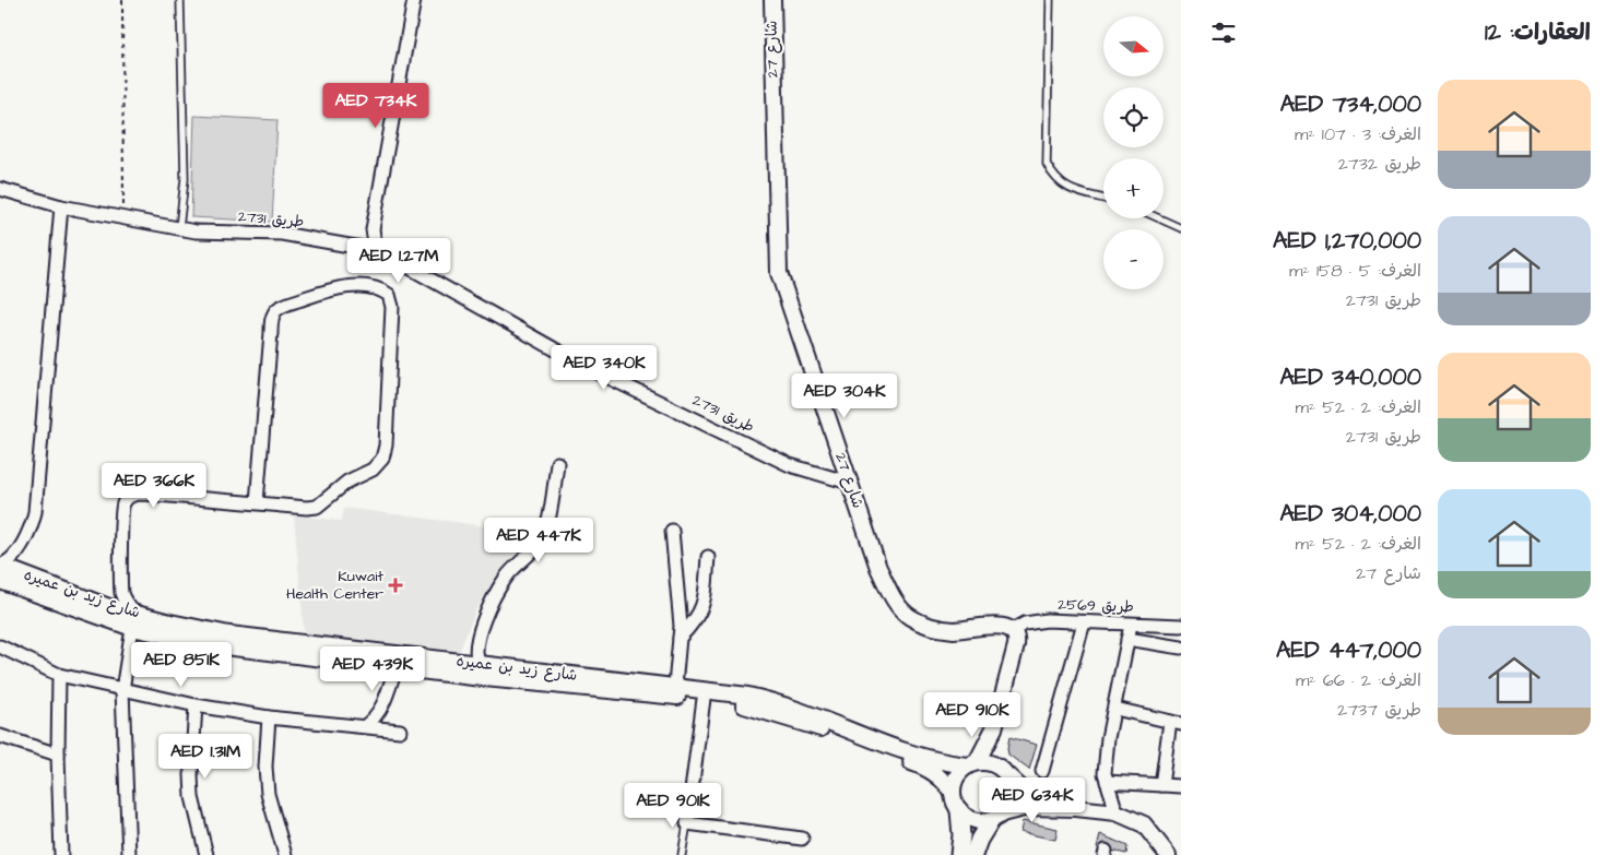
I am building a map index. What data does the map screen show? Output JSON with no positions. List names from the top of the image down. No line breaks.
{"streets":{"street":["شارع 27","طريق 2731","شارع زيد بن عميره","طريق 2569"]},"crossings":[["شارع 27","طريق 2731"],["شارع 27","طريق 2569"]],"places":{"health":["Kuwait Health Center"]},"north":"right","page":{"heading":"العقارات: 12","map_buttons":["+","−"],"list":[{"name":"AED 734,000","note":"الغرف: 3 · 107 m² · طريق 2732"},{"name":"AED 1,270,000","note":"الغرف: 5 · 158 m² · طريق 2731"},{"name":"AED 340,000","note":"الغرف: 2 · 52 m² · طريق 2731"},{"name":"AED 304,000","note":"الغرف: 2 · 52 m² · شارع 27"},{"name":"AED 447,000","note":"الغرف: 2 · 66 m² · طريق 2737"}],"price":["AED 734K","AED 1.27M","AED 340K","AED 304K","AED 366K","AED 447K","AED 851K","AED 439K","AED 910K","AED 1.31M","AED 634K","AED 901K"]}}
